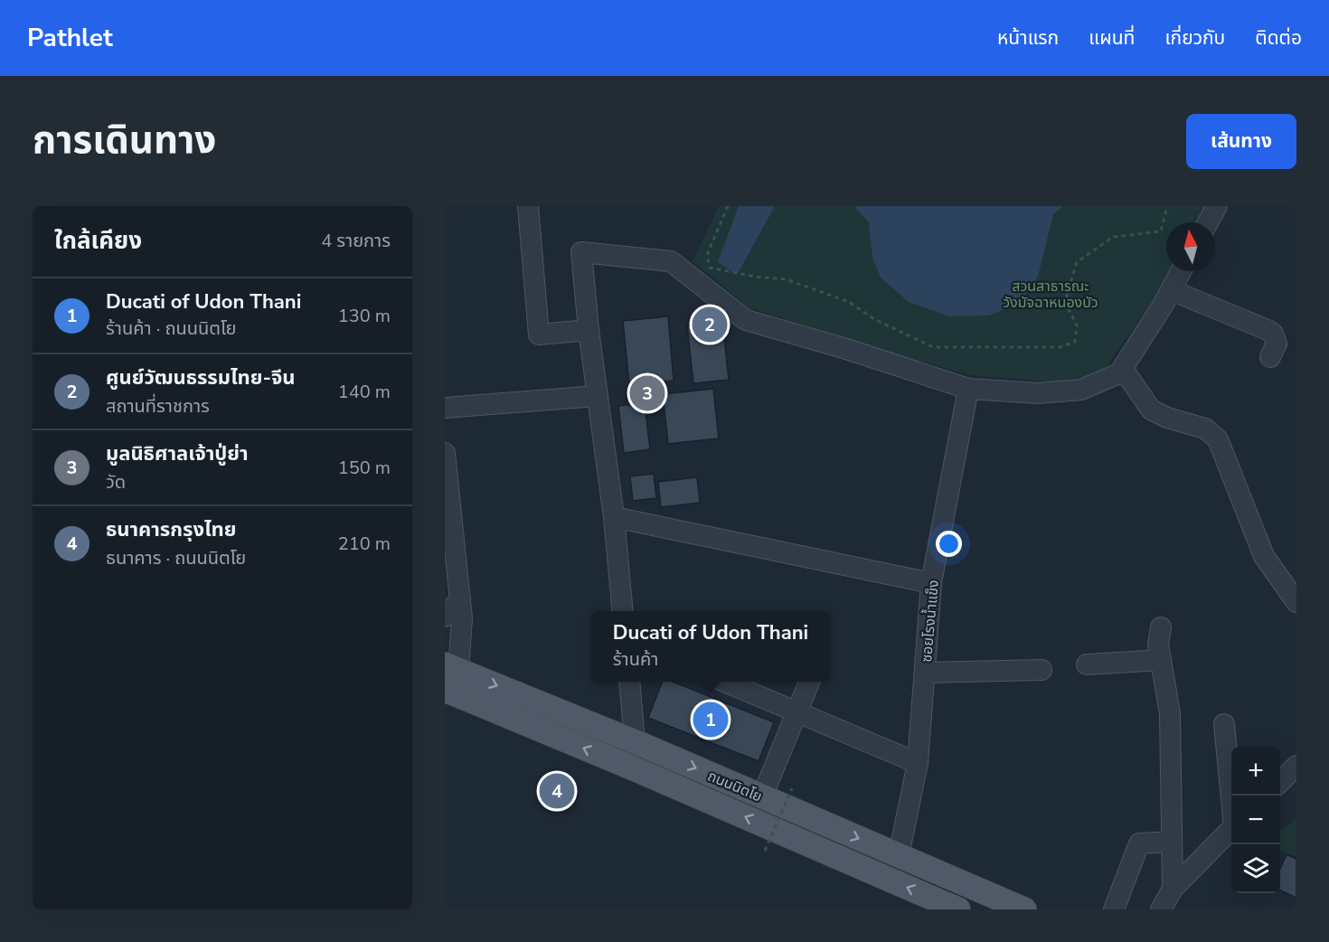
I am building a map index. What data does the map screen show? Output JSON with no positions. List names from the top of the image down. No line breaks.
{"streets":{"main road":["ถนนนิตโย"],"street":["ซอยโรงน้ำแข็ง"]},"crossings":[["ซอยโรงน้ำแข็ง","ถนนนิตโย"]],"parks":["สวนสาธารณะ วังมัจฉาหนองบัว"],"north":"top","page":{"header":"Pathlet","nav":["หน้าแรก","แผนที่","เกี่ยวกับ","ติดต่อ"],"title":"การเดินทาง","buttons":"เส้นทาง","heading":["ใกล้เคียง","4 รายการ"],"list":[{"mark":"1","name":"Ducati of Udon Thani","note":"ร้านค้า · ถนนนิตโย","value":"130 m"},{"mark":"2","name":"ศูนย์วัฒนธรรมไทย-จีน","note":"สถานที่ราชการ","value":"140 m"},{"mark":"3","name":"มูลนิธิศาลเจ้าปู่ย่า","note":"วัด","value":"150 m"},{"mark":"4","name":"ธนาคารกรุงไทย","note":"ธนาคาร · ถนนนิตโย","value":"210 m"}],"pins":["2","3","1","4"],"popup":["Ducati of Udon Thani","ร้านค้า"],"map_buttons":["+","−"]}}
